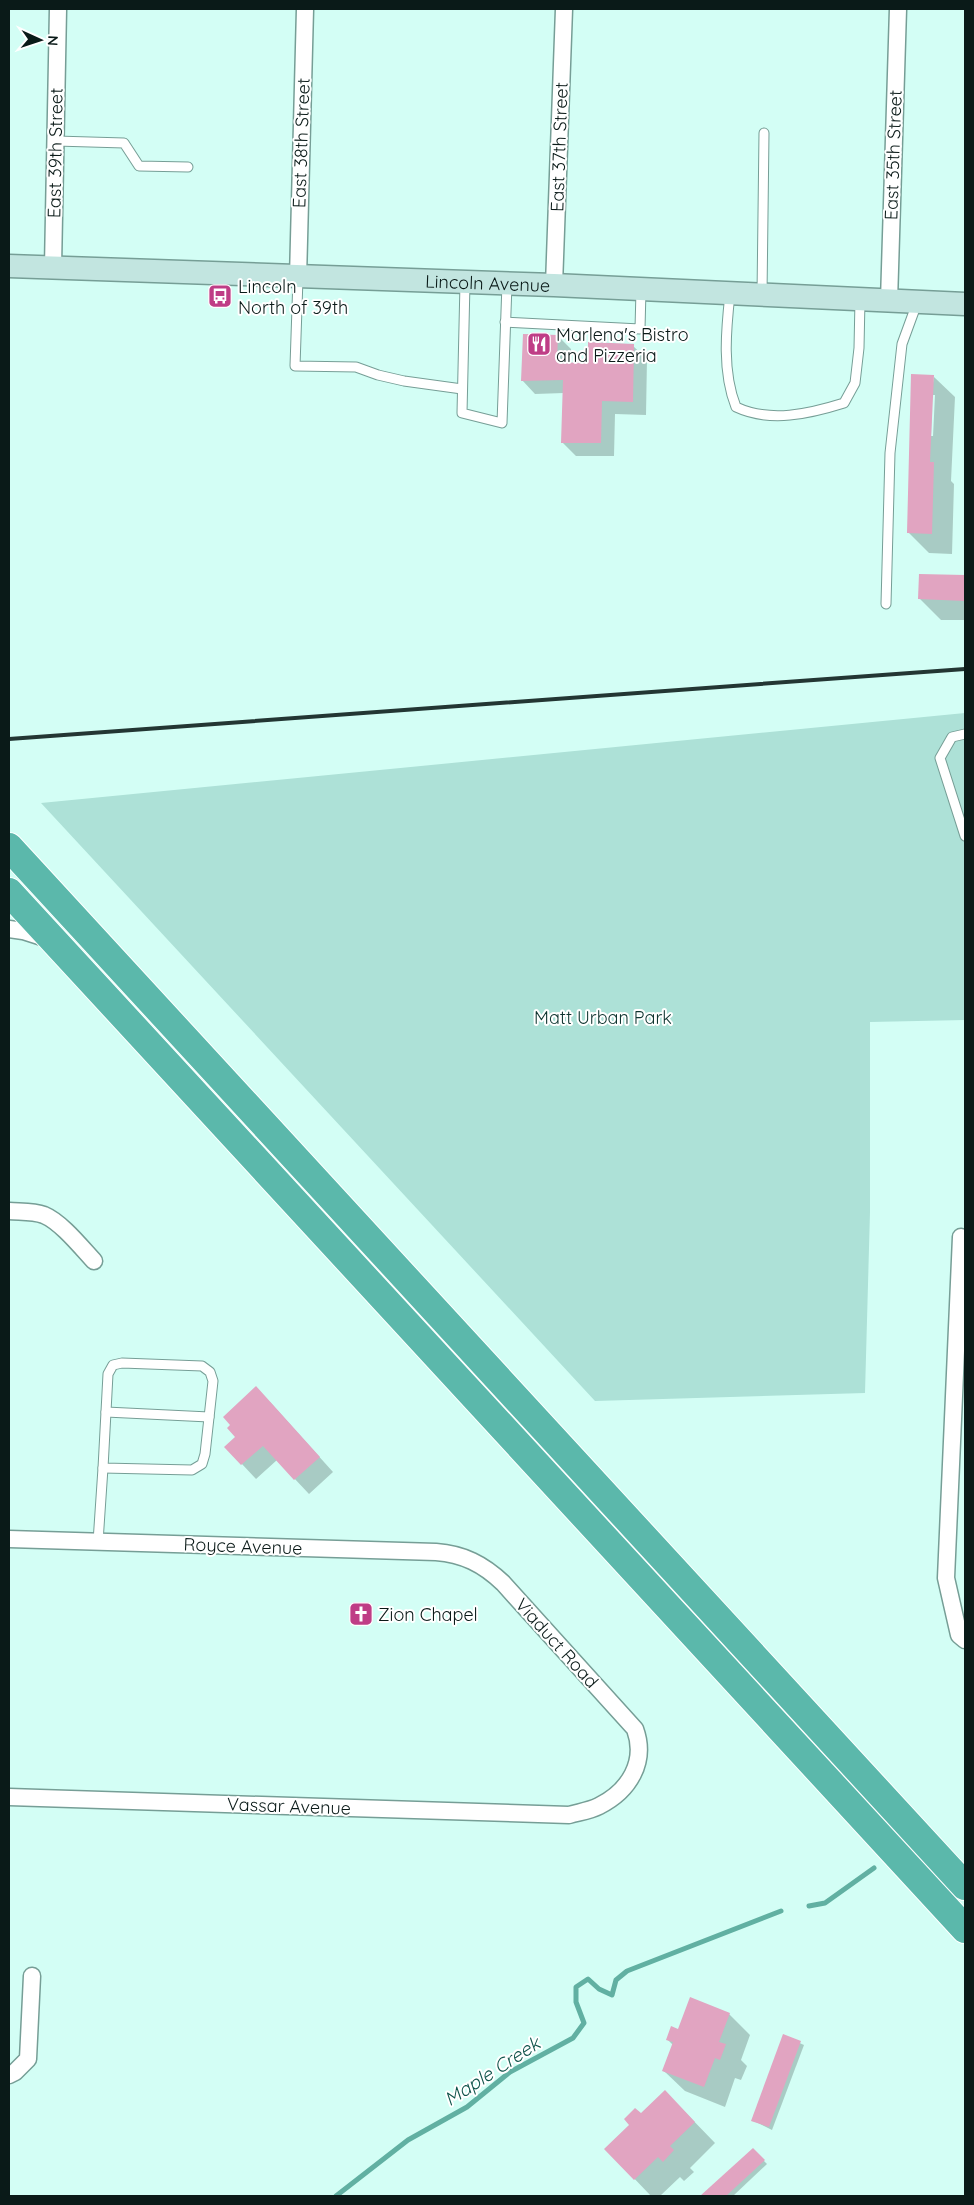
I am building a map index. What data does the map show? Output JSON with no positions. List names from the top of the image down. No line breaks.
{"streets":{"main road":["Lincoln Avenue"],"street":["East 38th Street","East 37th Street","East 39th Street","East 35th Street","Royce Avenue","Viaduct Road","Vassar Avenue"]},"crossings":[["East 38th Street","Lincoln Avenue"],["East 37th Street","Lincoln Avenue"],["East 39th Street","Lincoln Avenue"],["East 35th Street","Lincoln Avenue"],["Royce Avenue","Viaduct Road"],["Viaduct Road","Vassar Avenue"]],"water":["Maple Creek"],"parks":["Matt Urban Park"],"places":{"bus stop":["Lincoln North of 39th"],"restaurant":["Marlena's Bistro and Pizzeria"],"church":["Zion Chapel"]},"north":"right"}
